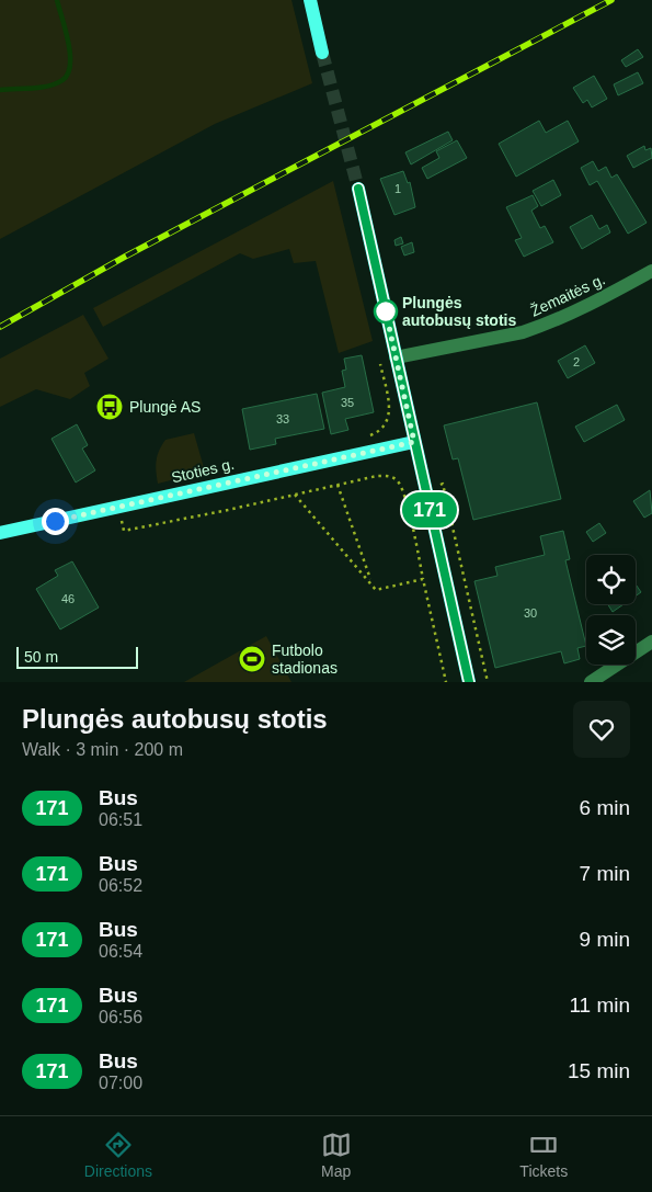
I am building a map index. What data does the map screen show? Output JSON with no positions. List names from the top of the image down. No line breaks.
{"streets":{"main road":["Stoties g."],"street":["Žemaitės g."]},"places":{"other":["Plungės autobusų stotis"],"bus stop":["Plungė AS"],"sports":["Futbolo stadionas"]},"lines":["bus line 171"],"house_numbers":["1","2","35","33","46","30"],"scale_bar":"50 m","page":{"on_map":"171","scale":"50 m","heading":["Plungės autobusų stotis","Walk · 3 min · 200 m"],"list":[{"mark":"171","name":"Bus","note":"06:51","value":"6 min"},{"mark":"171","name":"Bus","note":"06:52","value":"7 min"},{"mark":"171","name":"Bus","note":"06:54","value":"9 min"},{"mark":"171","name":"Bus","note":"06:56","value":"11 min"},{"mark":"171","name":"Bus","note":"07:00","value":"15 min"}],"tabs":["Directions","Map","Tickets"]}}
